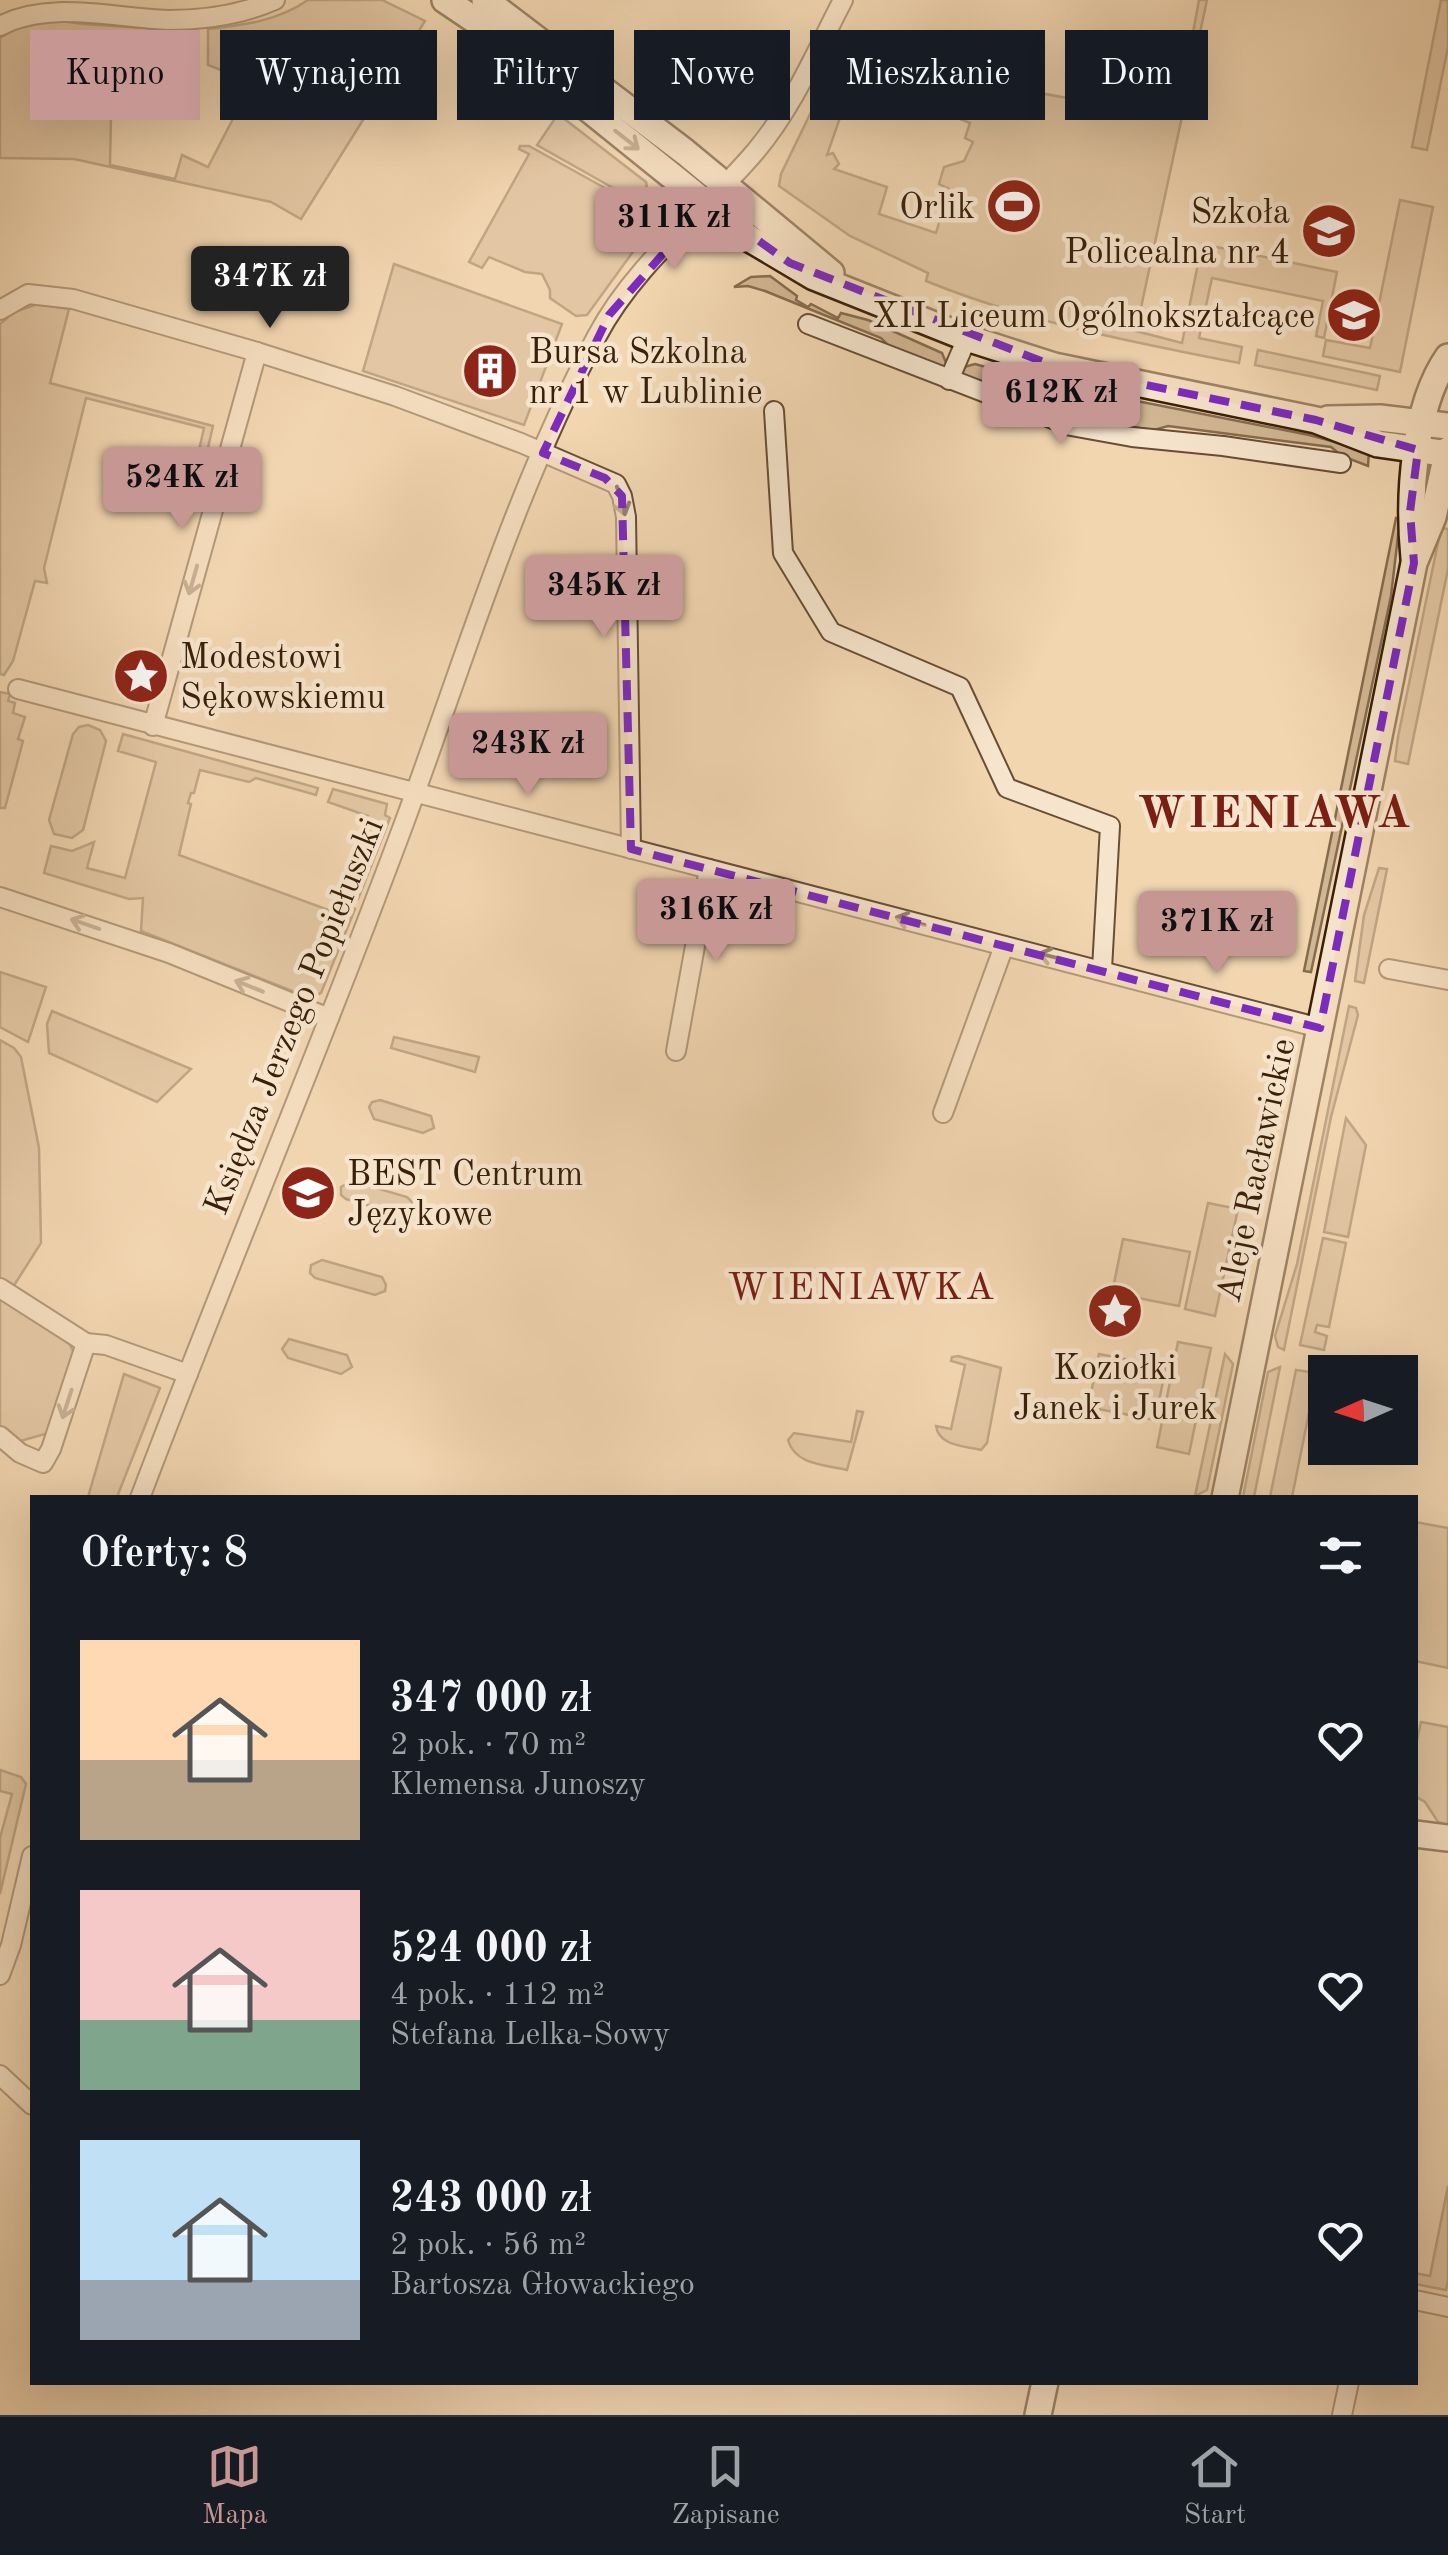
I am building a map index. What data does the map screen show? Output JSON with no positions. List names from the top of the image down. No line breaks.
{"streets":{"main road":["Aleje Racławickie"],"street":["Księdza Jerzego Popiełuszki"]},"districts":["WIENIAWA","WIENIAWKA"],"places":{"sports":["Orlik"],"school or university":["Szkoła Policealna nr 4","XII Liceum Ogólnokształcące","BEST Centrum Językowe"],"building":["Bursa Szkolna nr 1 w Lublinie"],"place":["Modestowi Sękowskiemu","Koziołki Janek i Jurek"]},"north":"left","page":{"chip":["Kupno","Wynajem","Filtry","Nowe","Mieszkanie","Dom"],"price":["311K zł","347K zł","612K zł","524K zł","345K zł","243K zł","316K zł","371K zł"],"heading":"Oferty: 8","list":[{"name":"347 000 zł","note":"2 pok. · 70 m² · Klemensa Junoszy"},{"name":"524 000 zł","note":"4 pok. · 112 m² · Stefana Lelka-Sowy"},{"name":"243 000 zł","note":"2 pok. · 56 m² · Bartosza Głowackiego"}],"tabs":["Mapa","Zapisane","Start"]}}
